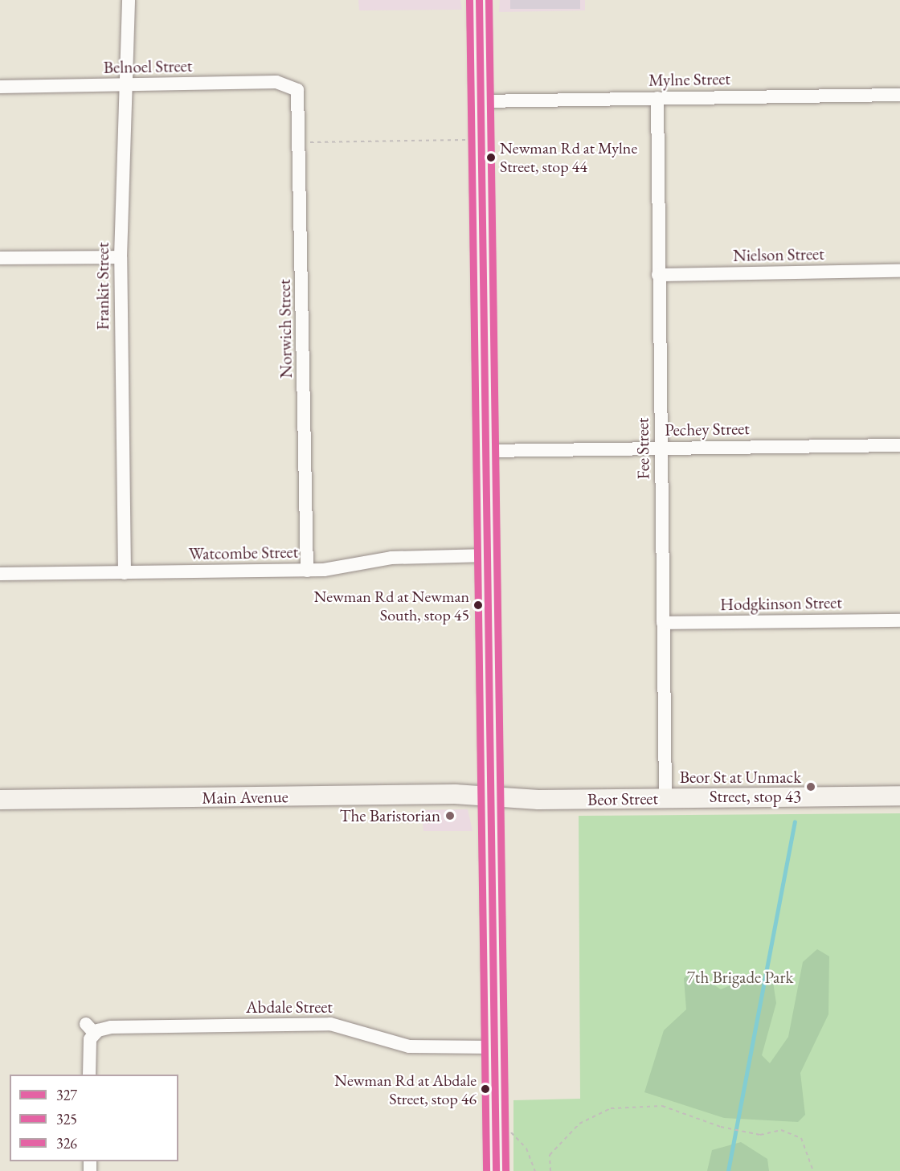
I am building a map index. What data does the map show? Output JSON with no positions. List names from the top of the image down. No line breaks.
{"streets":{"main road":["Main Avenue","Beor Street"],"street":["Belnoel Street","Mylne Street","Nielson Street","Frankit Street","Norwich Street","Pechey Street","Fee Street","Watcombe Street","Hodgkinson Street","Abdale Street"]},"crossings":[["Belnoel Street","Frankit Street"],["Belnoel Street","Norwich Street"],["Mylne Street","Fee Street"],["Nielson Street","Fee Street"],["Frankit Street","Watcombe Street"],["Norwich Street","Watcombe Street"],["Pechey Street","Fee Street"],["Fee Street","Hodgkinson Street"],["Fee Street","Beor Street"],["Main Avenue","Beor Street"]],"parks":["7th Brigade Park"],"places":["Newman Rd at Mylne Street, stop 44","Newman Rd at Newman South, stop 45","Beor St at Unmack Street, stop 43","The Baristorian","Newman Rd at Abdale Street, stop 46"],"lines":["transit line 327","transit line 325","transit line 326"],"legend":["327","325","326"]}
